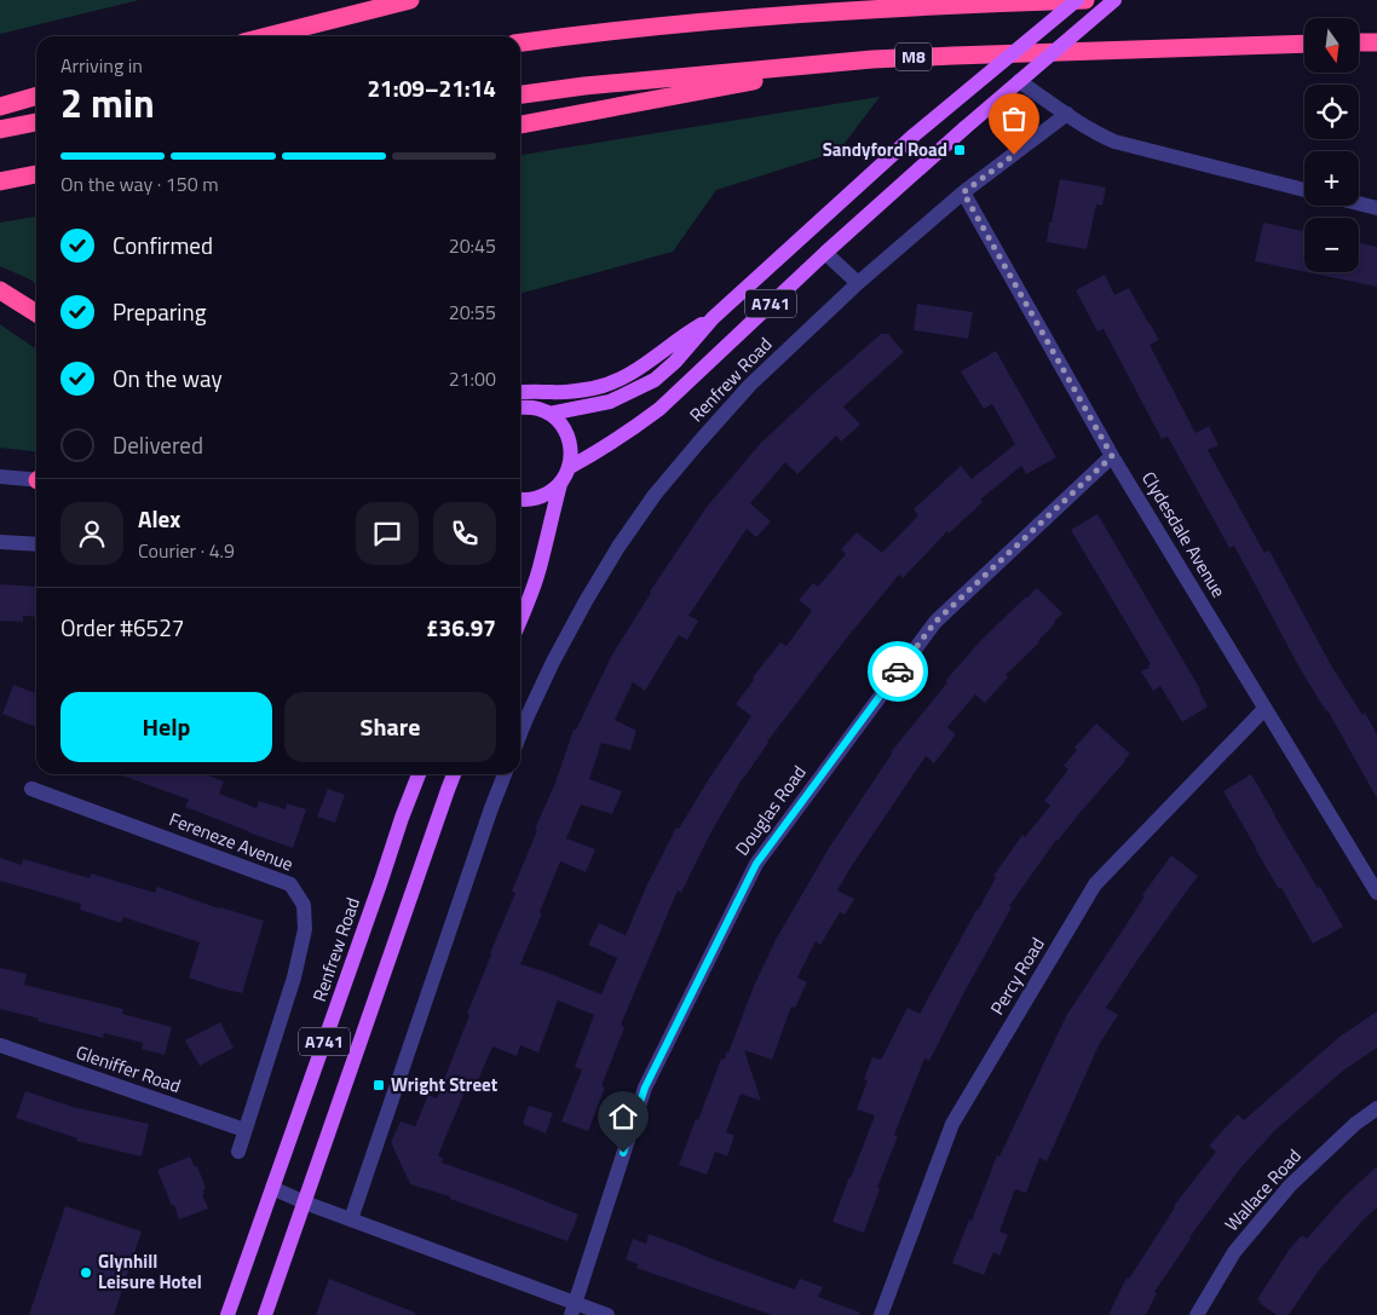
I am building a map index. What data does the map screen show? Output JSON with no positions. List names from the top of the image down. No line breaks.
{"streets":{"highway":["M8"],"main road":["A741","Renfrew Road"],"street":["Clydesdale Avenue","Douglas Road","Fereneze Avenue","Percy Road","Gleniffer Road","Wallace Road"]},"crossings":[["Renfrew Road","Clydesdale Avenue"],["Clydesdale Avenue","Douglas Road"],["Clydesdale Avenue","Percy Road"],["Fereneze Avenue","Gleniffer Road"]],"places":{"transit":["Sandyford Road","Wright Street"],"other":["Glynhill Leisure Hotel"]},"north":"bottom","page":{"map_buttons":["+","−"],"heading":["2 min","Arriving in","21:09–21:14"],"panel":["Alex","Courier · 4.9","Order #6527","£36.97"],"bar":"On the way · 150 m","list":[["Confirmed","20:45"],["Preparing","20:55"],["On the way","21:00"],"Delivered"],"buttons":["Help","Share"]}}
